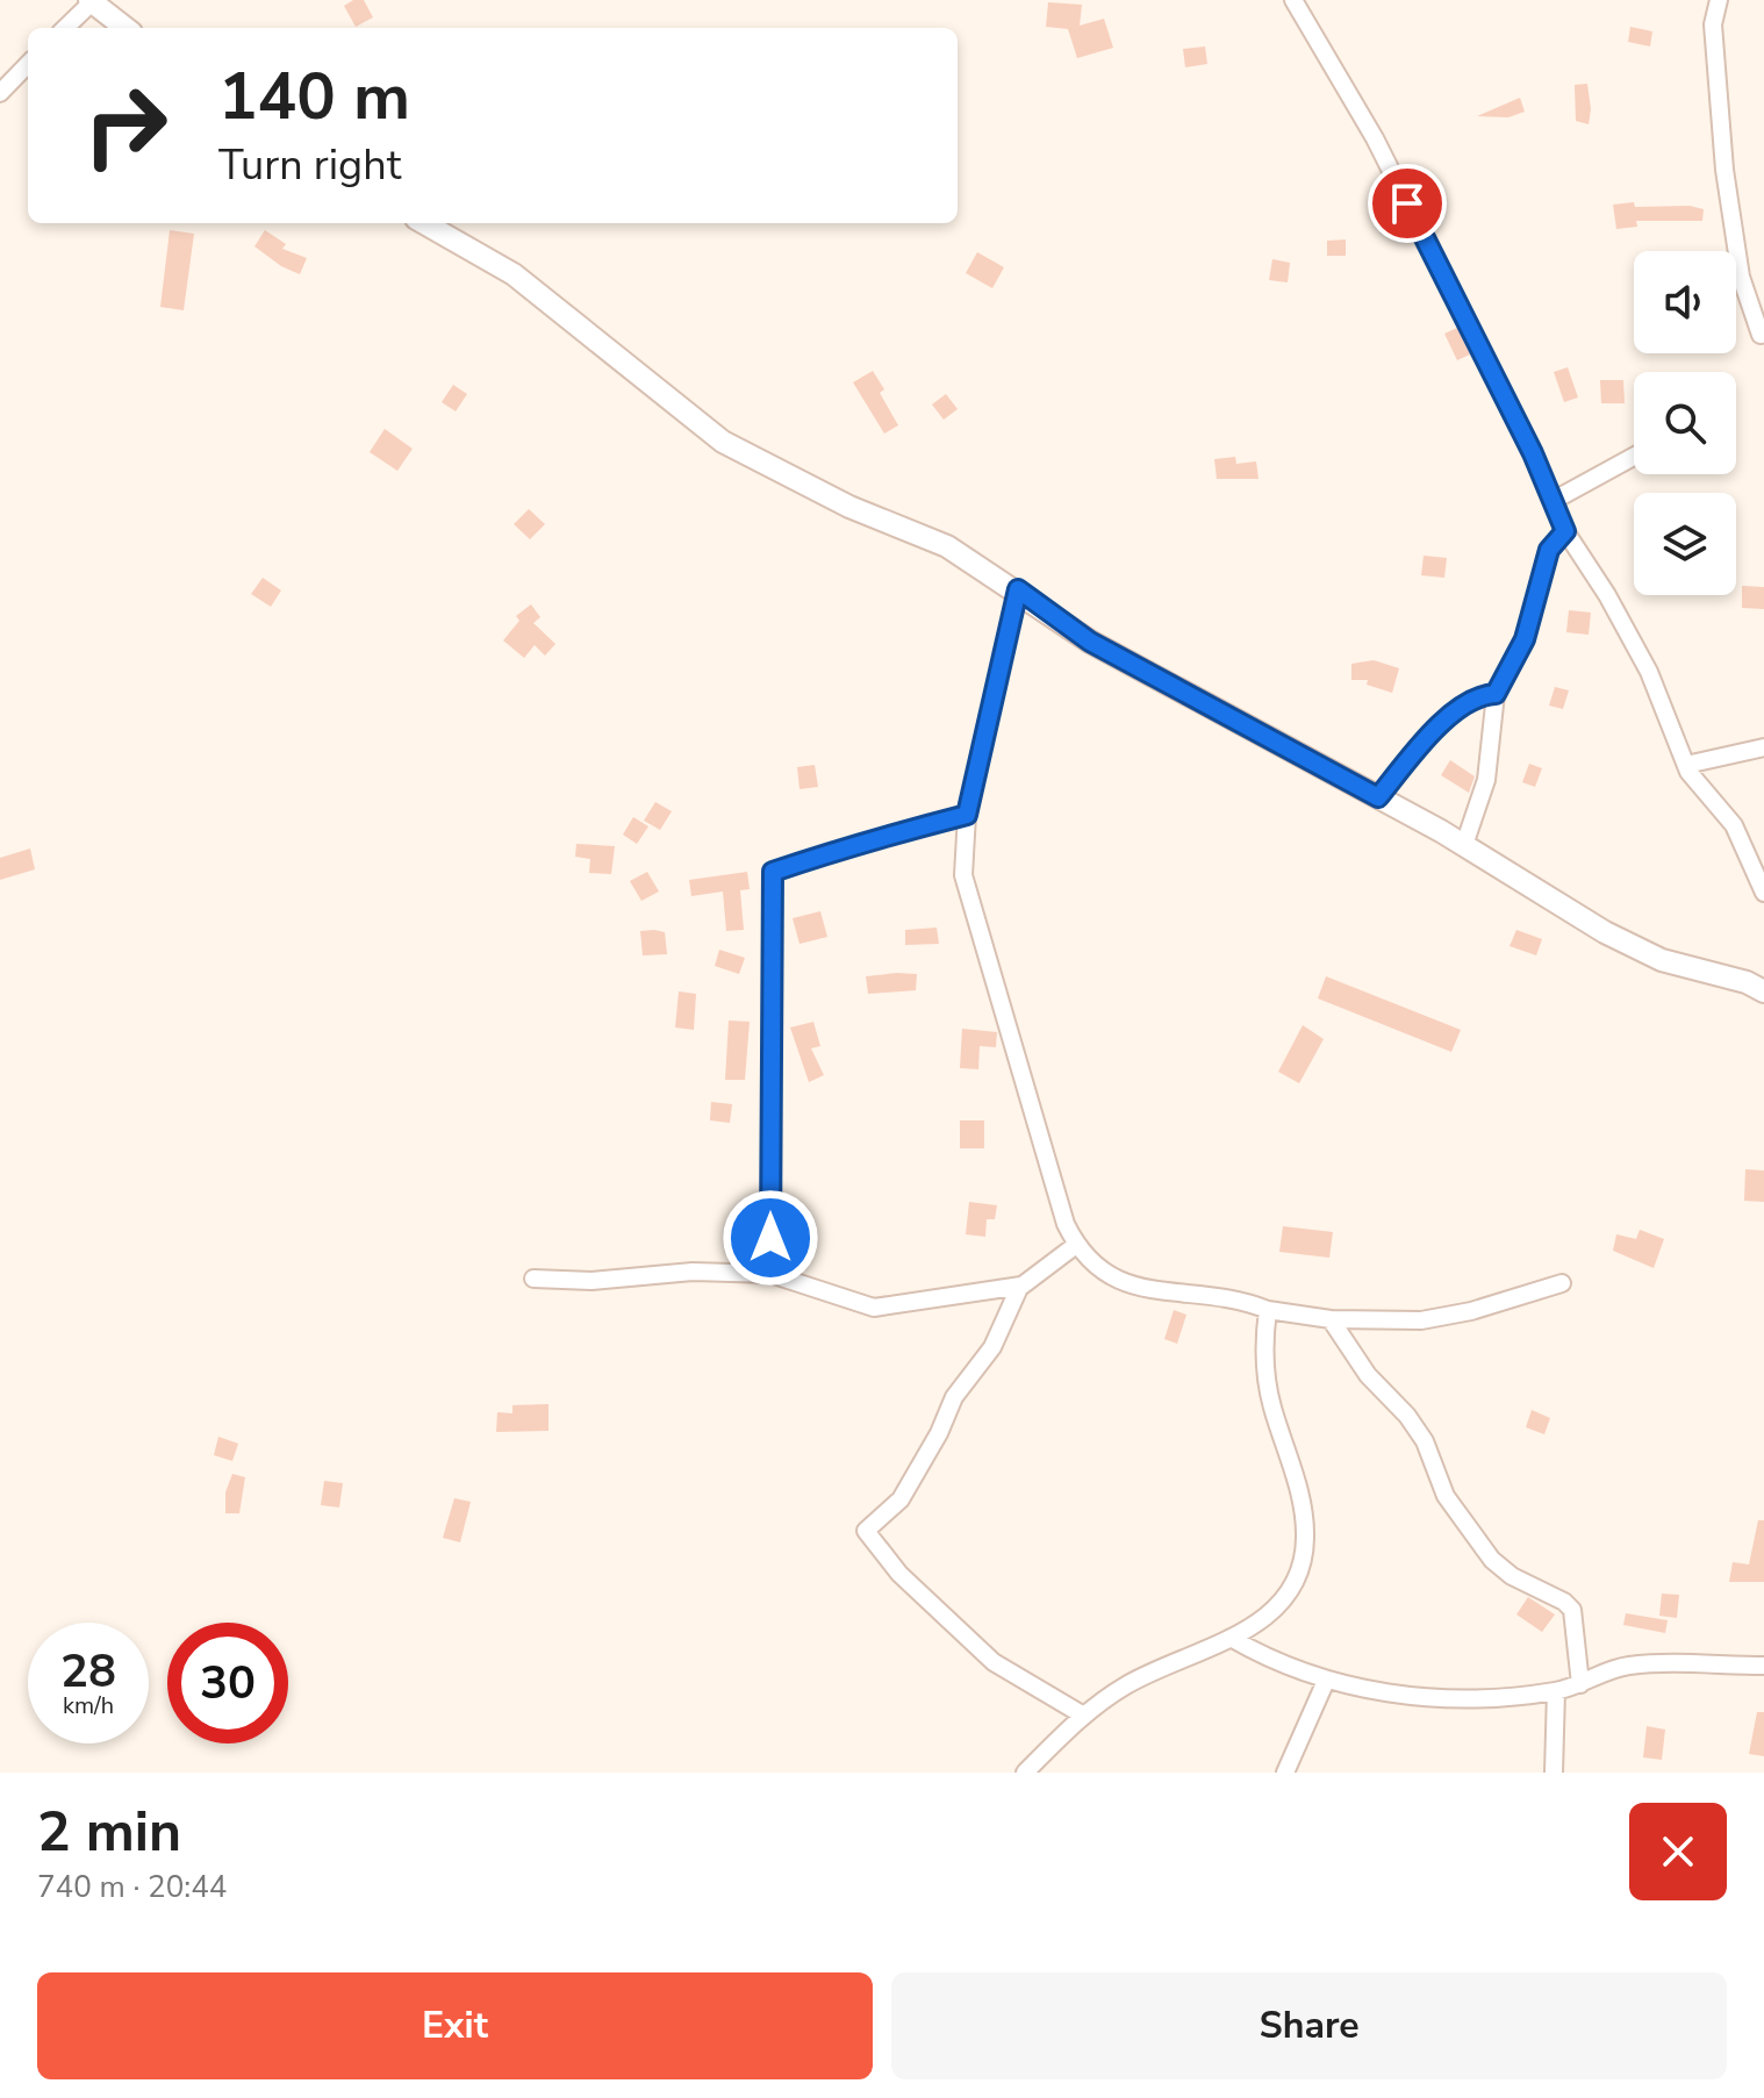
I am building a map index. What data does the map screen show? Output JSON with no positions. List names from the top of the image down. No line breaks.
{"page":{"turn":["140 m","Turn right"],"speed":"28 km/h","limit":"30","heading":["2 min","740 m · 20:44"],"buttons":["Exit","Share"]}}
